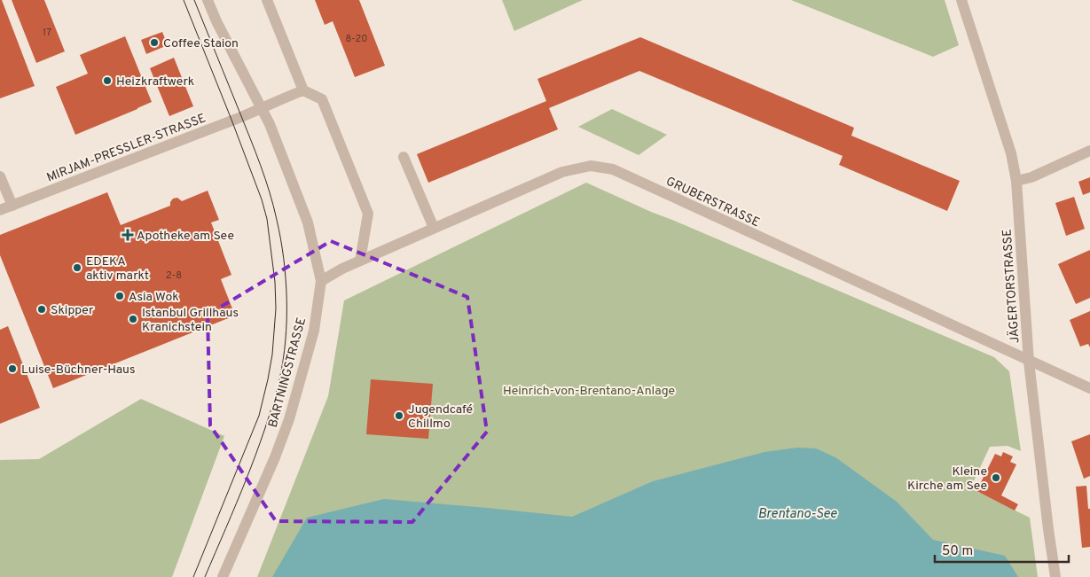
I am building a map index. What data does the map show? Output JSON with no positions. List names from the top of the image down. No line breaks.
{"streets":{"street":["MIRJAM-PRESSLER-STRASSE","GRUBERSTRASSE","JÄGERTORSTRASSE","BARTNINGSTRASSE"]},"crossings":[["MIRJAM-PRESSLER-STRASSE","BARTNINGSTRASSE"],["GRUBERSTRASSE","JÄGERTORSTRASSE"],["GRUBERSTRASSE","BARTNINGSTRASSE"]],"water":["Brentano-See"],"parks":["Heinrich-von-Brentano-Anlage"],"places":{"other":["Coffee Staion","Heizkraftwerk","EDEKA aktiv markt","Asia Wok","Skipper","Istanbul Grillhaus Kranichstein","Luise-Büchner-Haus","Jugendcafé Chillmo","Kleine Kirche am See"],"health":["Apotheke am See"]},"house_numbers":["17","8-20","2-8"],"scale_bar":"50 m"}
